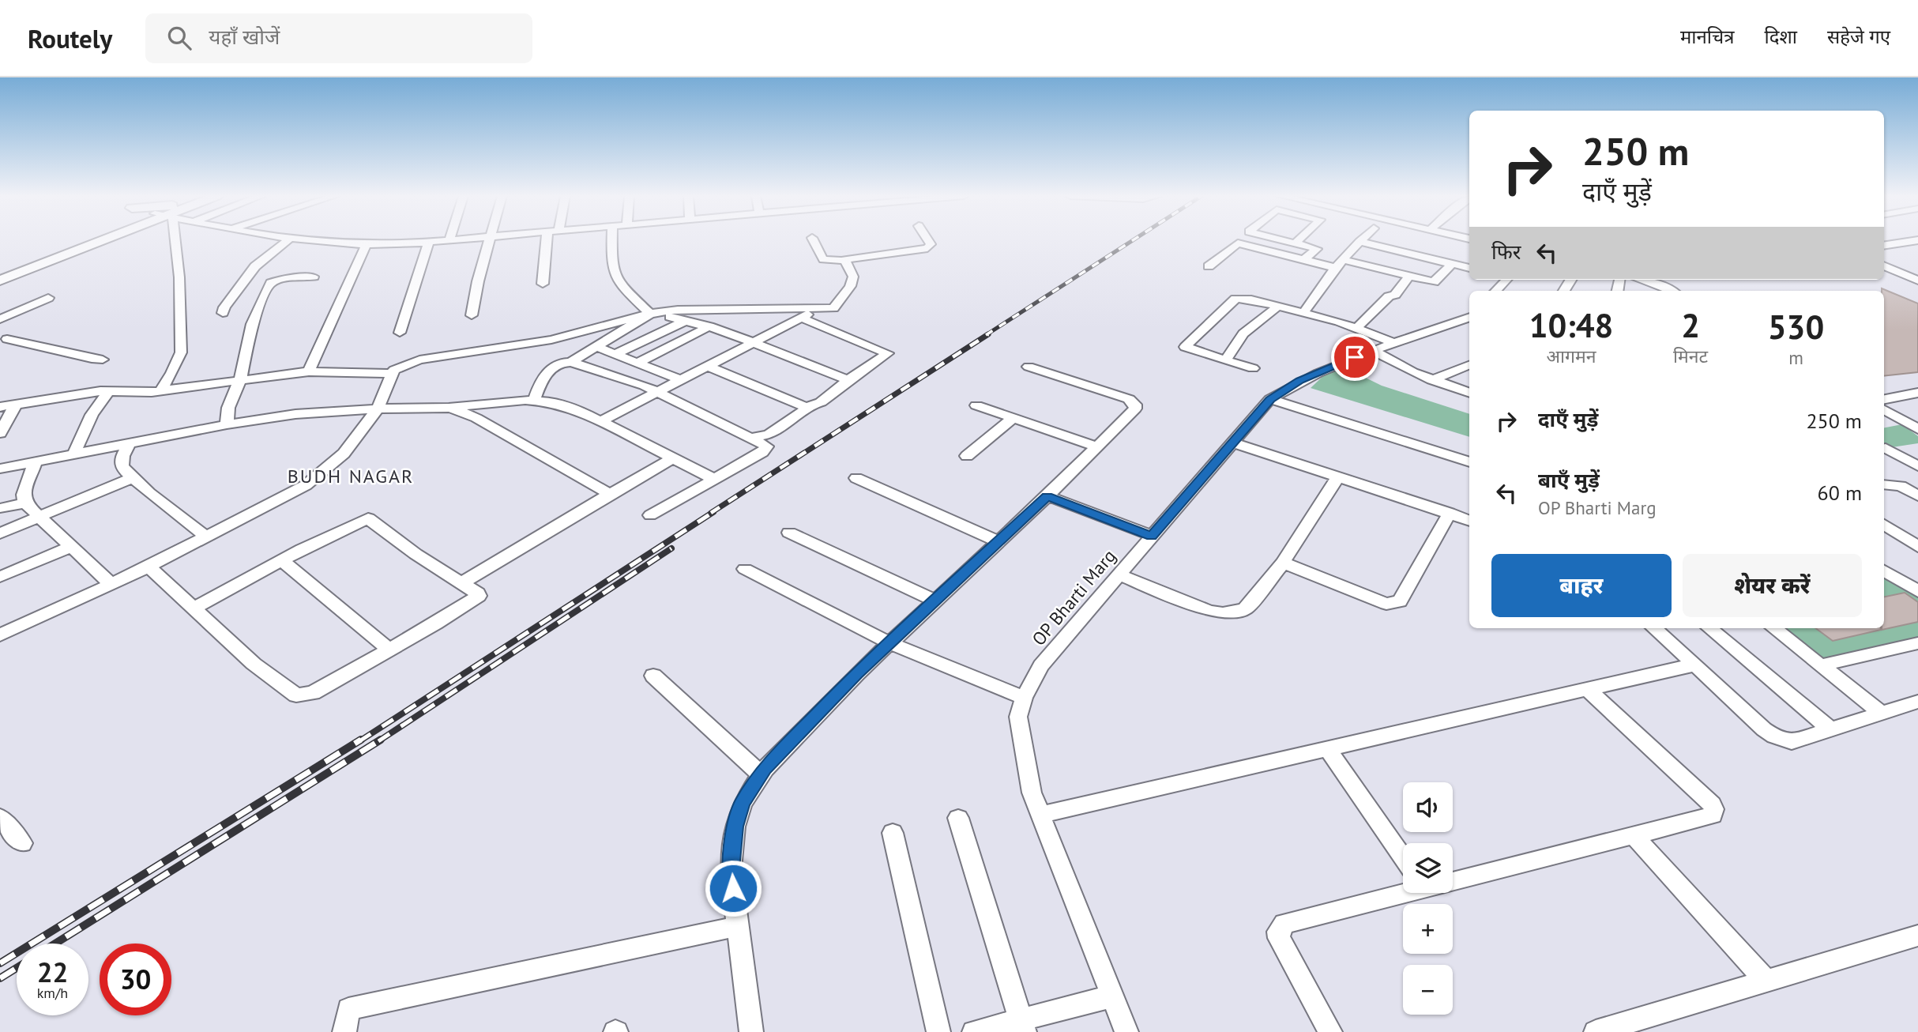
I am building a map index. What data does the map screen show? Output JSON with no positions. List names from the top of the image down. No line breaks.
{"streets":{"street":["OP Bharti Marg"]},"districts":["BUDH NAGAR"],"page":{"header":"Routely","search":"यहाँ खोजें","nav":["मानचित्र","दिशा","सहेजे गए"],"turn":["250 m","दाएँ मुड़ें"],"then":"फिर","eta":["10:48","आगमन","2","मिनट","530","m"],"list":[{"name":"दाएँ मुड़ें","value":"250 m"},{"name":"बाएँ मुड़ें","note":"OP Bharti Marg","value":"60 m"}],"buttons":["बाहर","शेयर करें"],"map_buttons":["+","−"],"speed":"22 km/h","limit":"30"}}
